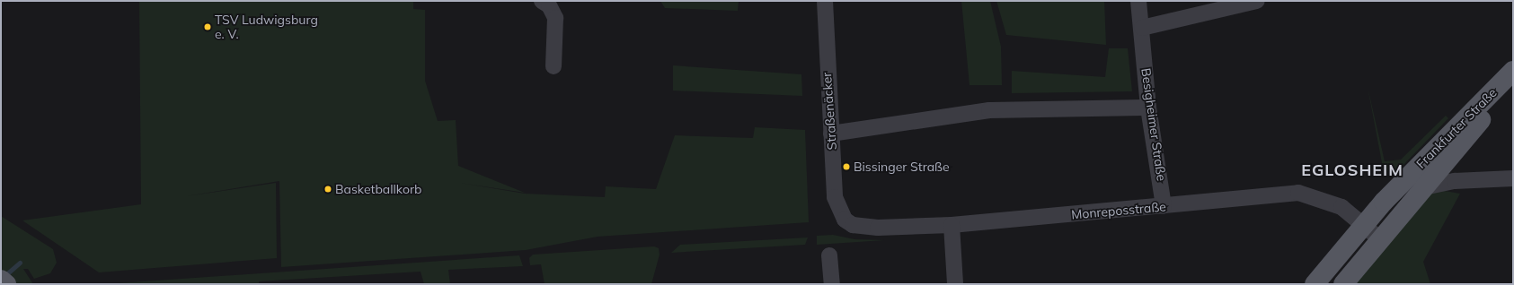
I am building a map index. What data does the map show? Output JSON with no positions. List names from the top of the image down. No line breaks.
{"streets":{"main road":["Frankfurter Straße"],"street":["Straßenäcker","Besigheimer Straße","Monreposstraße"]},"crossings":[["Straßenäcker","Monreposstraße"],["Besigheimer Straße","Monreposstraße"],["Frankfurter Straße","Monreposstraße"]],"districts":["EGLOSHEIM"],"places":["TSV Ludwigsburg e. V.","Bissinger Straße","Basketballkorb"]}
